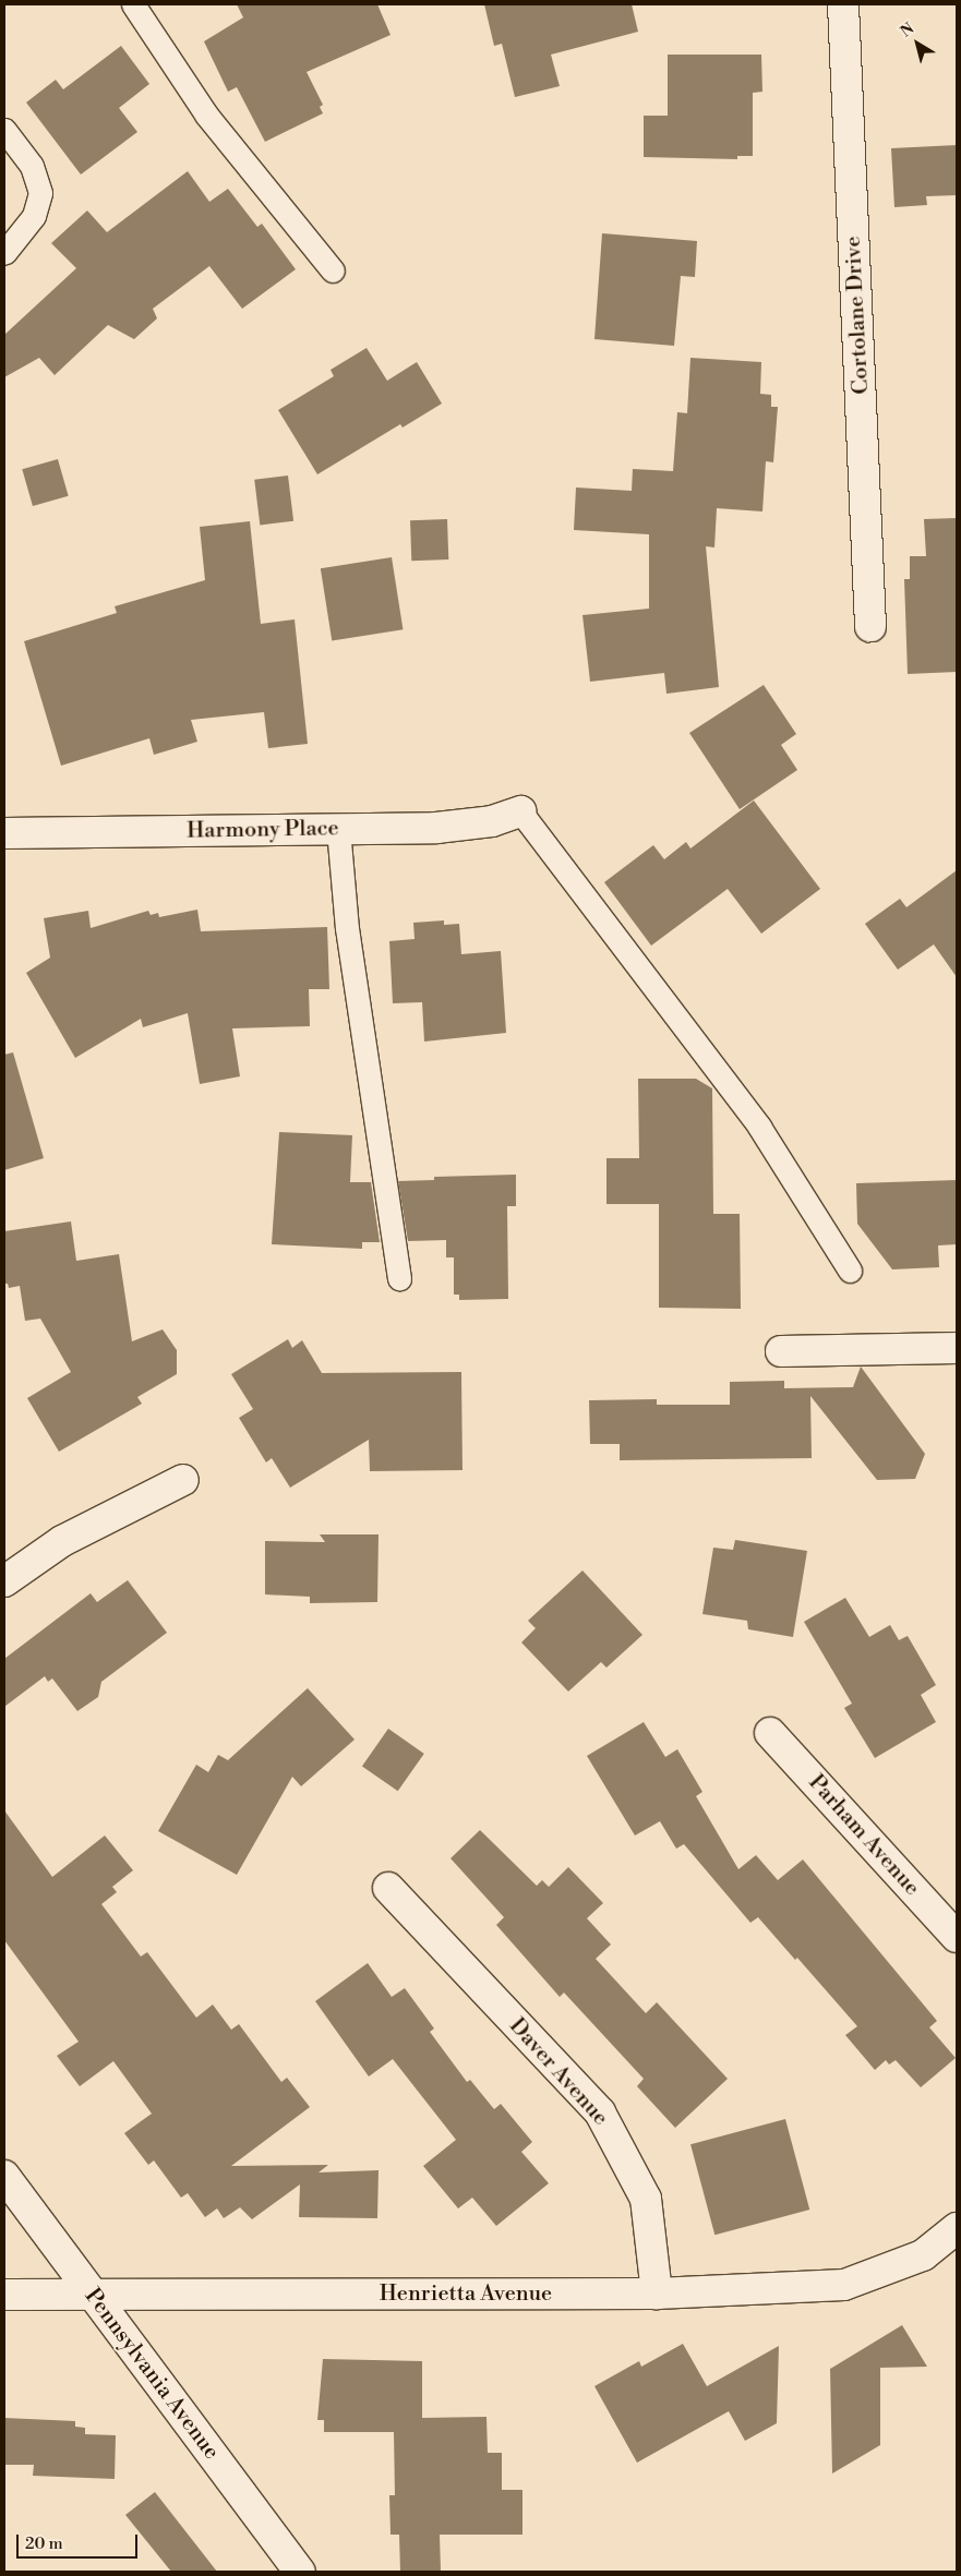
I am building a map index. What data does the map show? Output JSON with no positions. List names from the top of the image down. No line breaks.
{"streets":{"street":["Cortolane Drive","Harmony Place","Parham Avenue","Daver Avenue","Henrietta Avenue","Pennsylvania Avenue"]},"crossings":[["Daver Avenue","Henrietta Avenue"],["Henrietta Avenue","Pennsylvania Avenue"]],"scale_bar":"20 m","north":"top left"}
